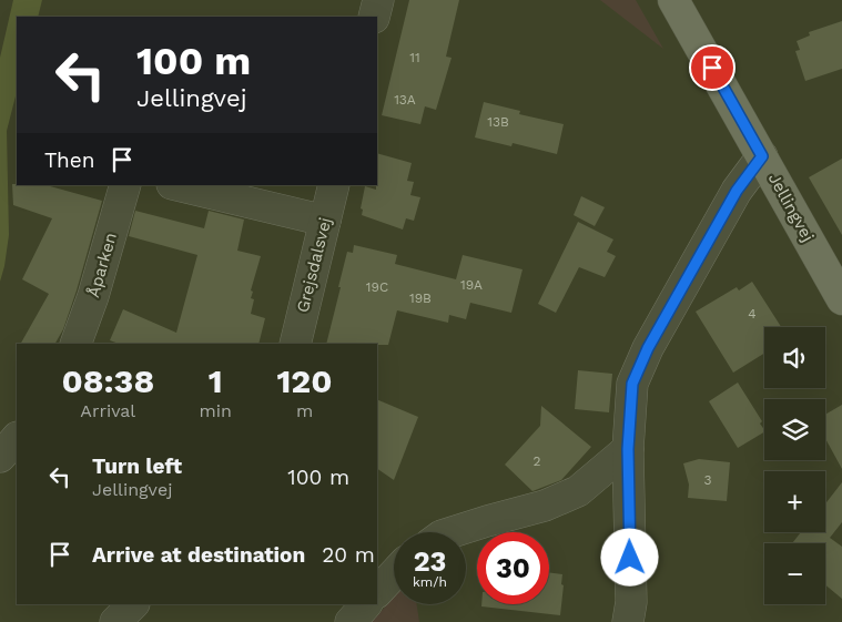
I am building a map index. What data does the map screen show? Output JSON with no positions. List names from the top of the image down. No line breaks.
{"streets":{"main road":["Jellingvej"],"street":["Åparken","Grejsdalsvej"]},"house_numbers":["11","13A","13B","19A","19C","19B","4","2","3"],"page":{"turn":["100 m","Jellingvej"],"then":"Then","map_buttons":["+","−"],"eta":["08:38","Arrival","1","min","120","m"],"list":[{"name":"Turn left","note":"Jellingvej","value":"100 m"},{"name":"Arrive at destination","value":"20 m"}],"speed":"23 km/h","limit":"30"}}
